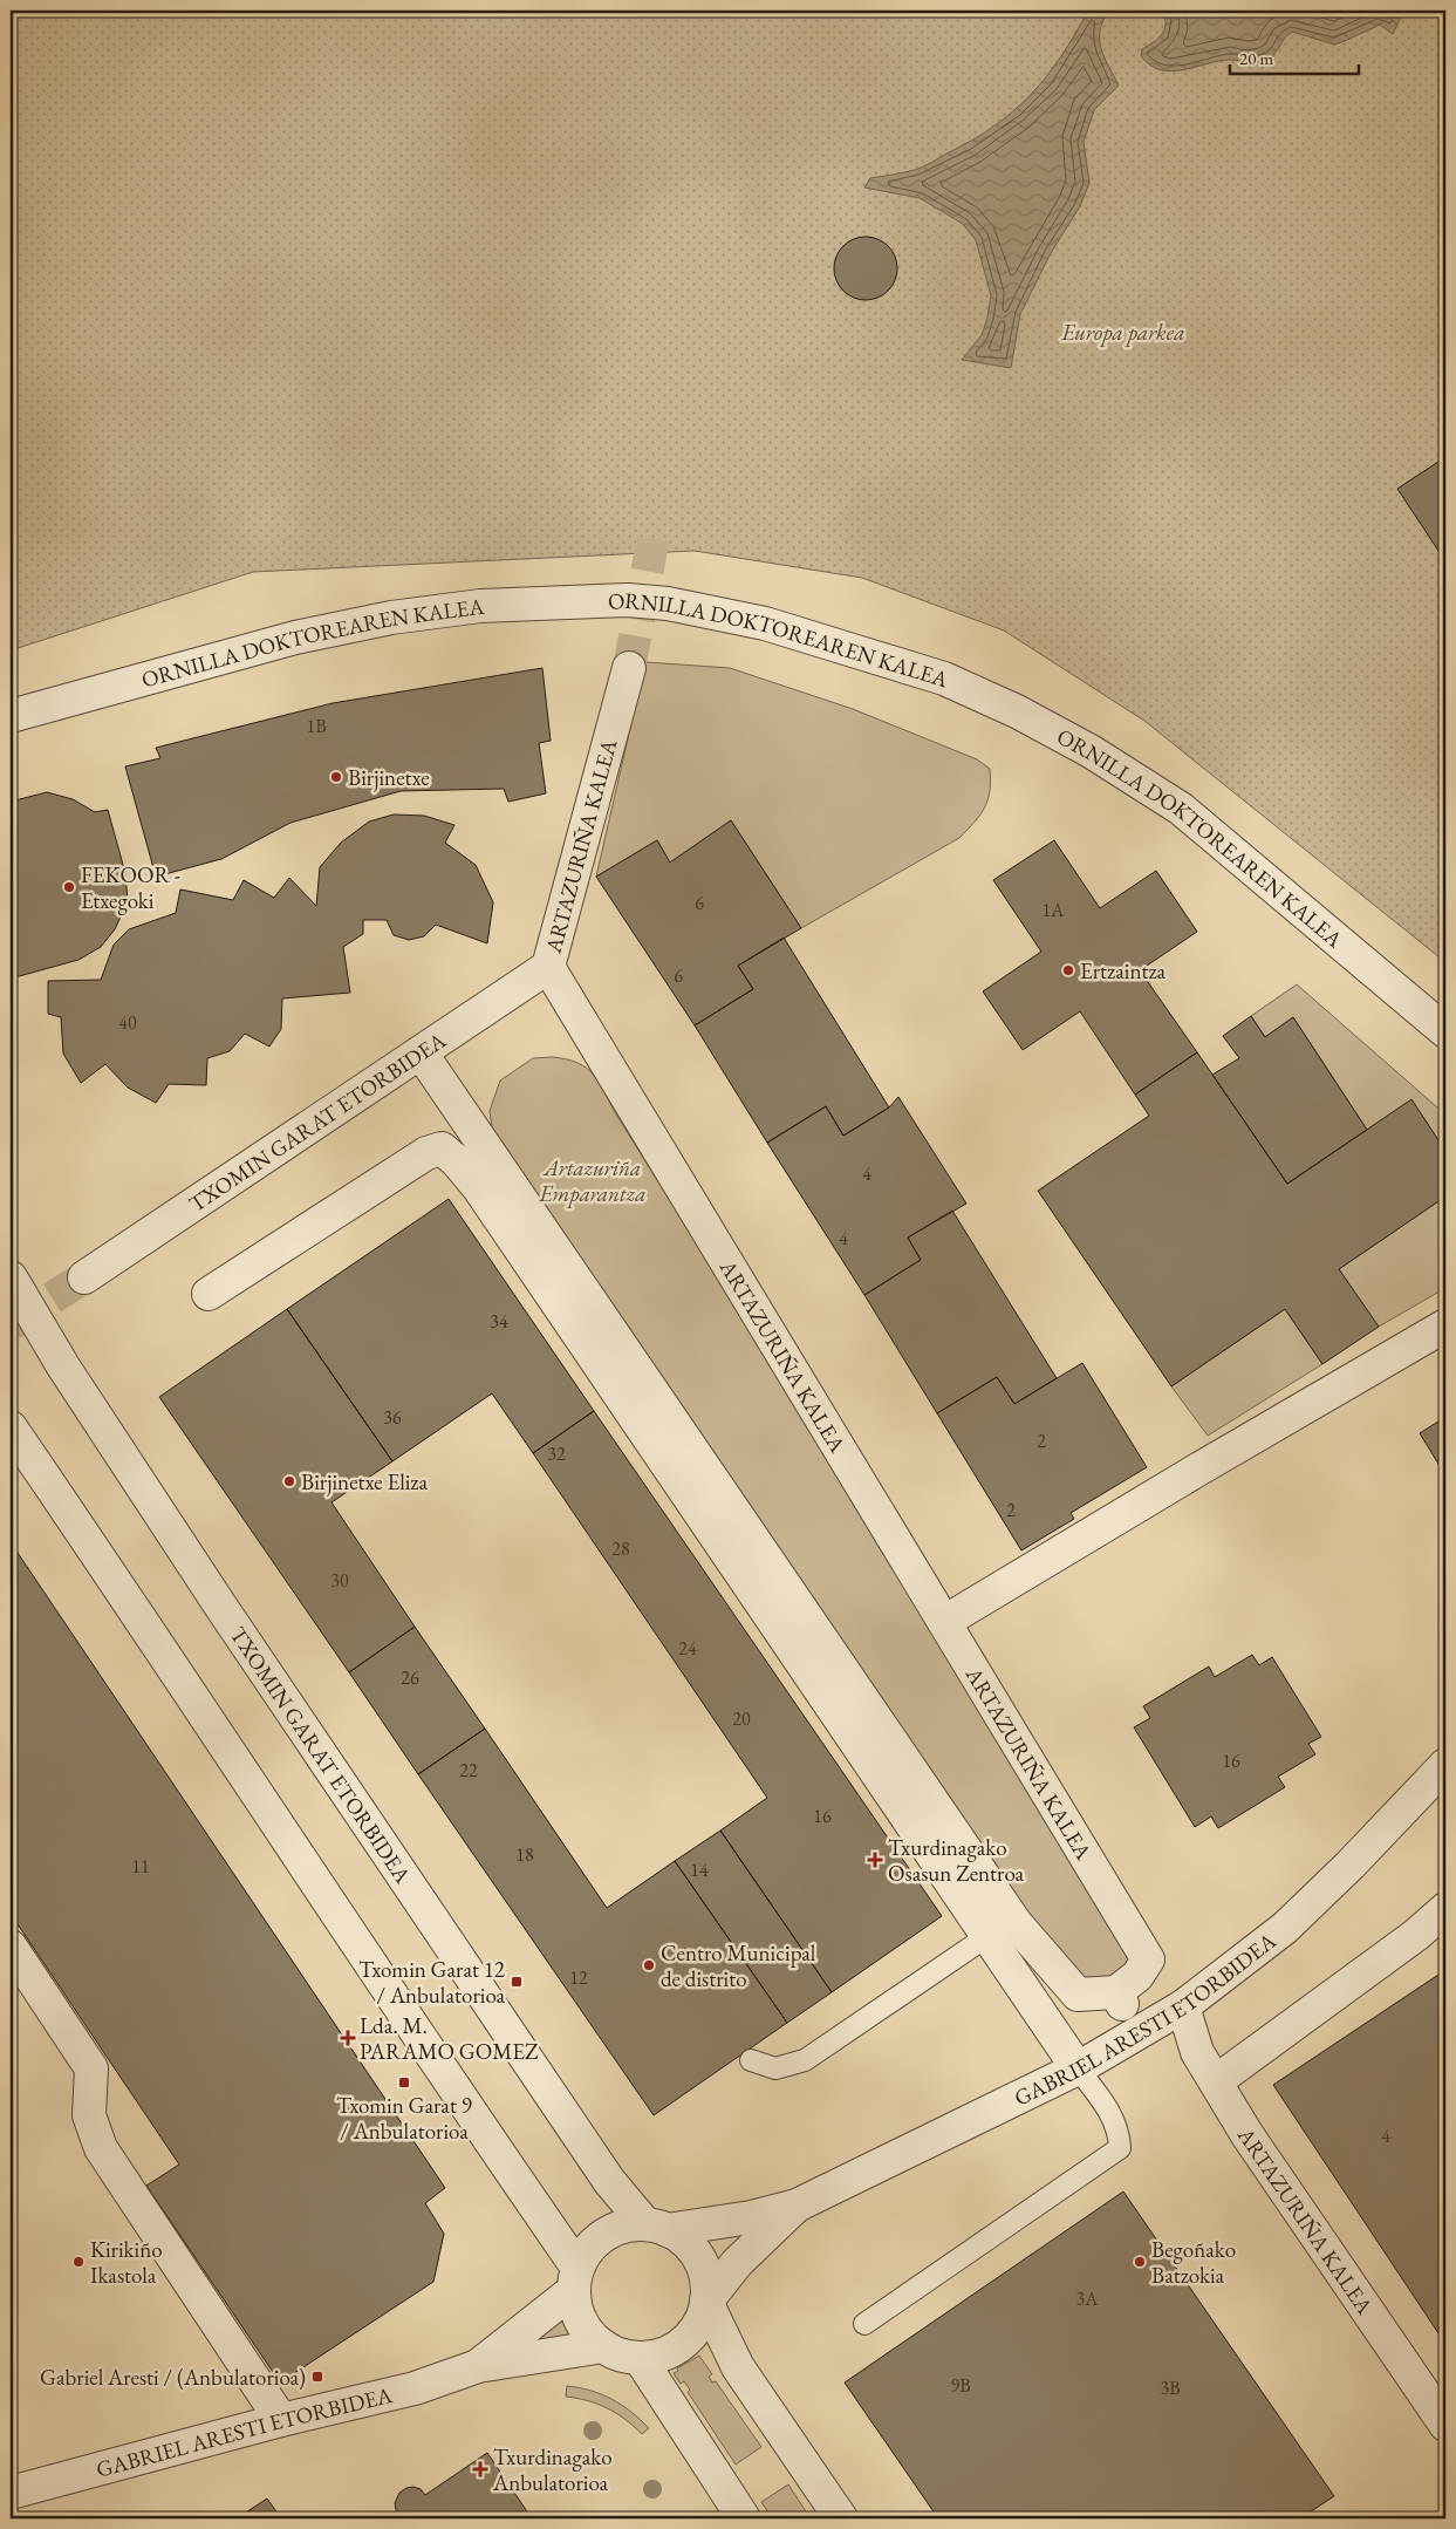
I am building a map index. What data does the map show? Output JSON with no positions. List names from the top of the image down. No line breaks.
{"streets":{"street":["ORNILLA DOKTOREAREN KALEA","ARTAZURIÑA KALEA","TXOMIN GARAT ETORBIDEA","GABRIEL ARESTI ETORBIDEA"]},"crossings":[["ARTAZURIÑA KALEA","TXOMIN GARAT ETORBIDEA"],["ARTAZURIÑA KALEA","GABRIEL ARESTI ETORBIDEA"]],"parks":["Europa parkea","Artazuriña Emparantza"],"places":{"other":["Birjinetxe","FEKOOR - Etxegoki","Ertzaintza","Birjinetxe Eliza","Centro Municipal de distrito","Kirikiño Ikastola","Begoñako Batzokia"],"health":["Txurdinagako Osasun Zentroa","Lda. M. PARAMO GOMEZ","Txurdinagako Anbulatorioa"],"transit":["Txomin Garat 12 / Anbulatorioa","Txomin Garat 9 / Anbulatorioa","Gabriel Aresti / (Anbulatorioa)"]},"house_numbers":["1B","6","1A","6","40","4","4","34","36","2","32","2","28","30","24","26","20","16","22","16","18","11","14","12","4","3A","9B","3B"],"scale_bar":"20 m"}
